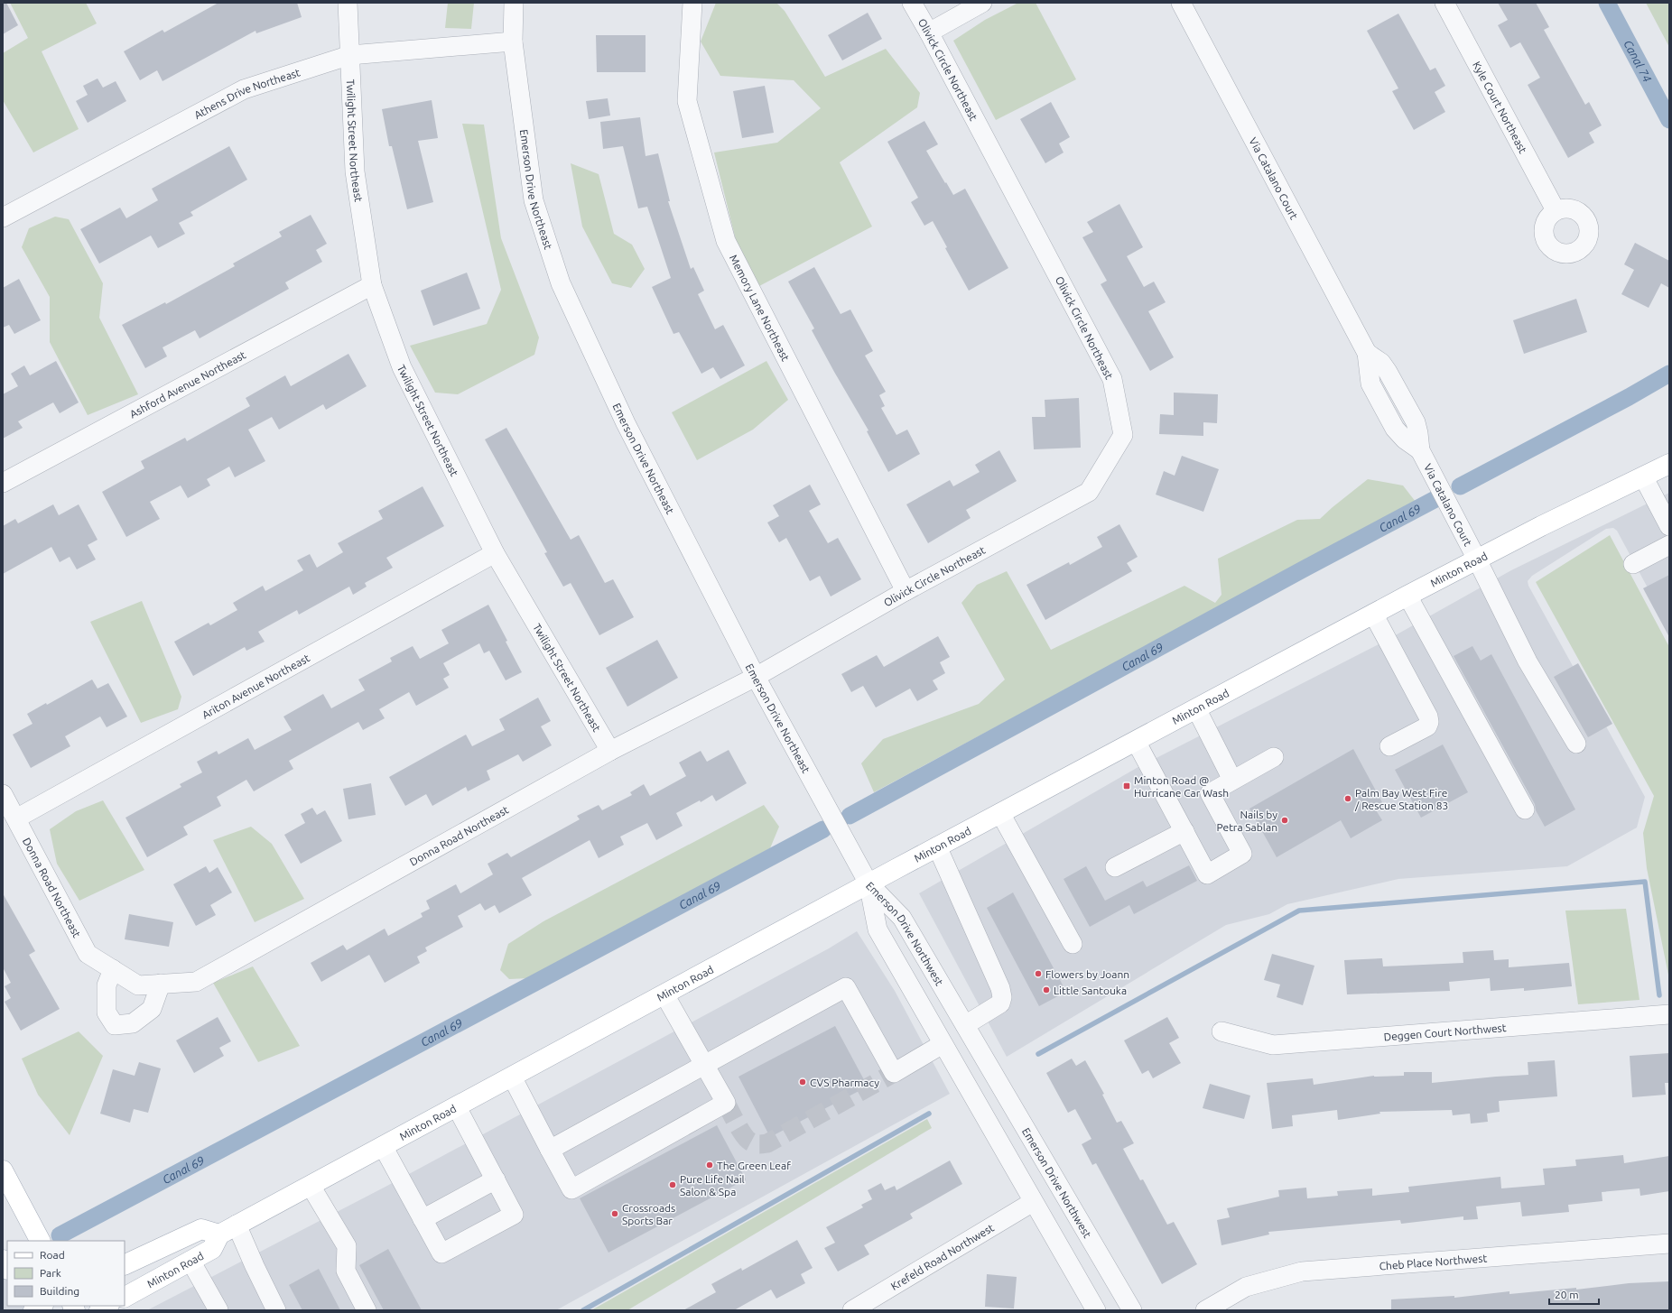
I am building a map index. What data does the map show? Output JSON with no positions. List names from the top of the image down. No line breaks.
{"streets":{"main road":["Minton Road"],"street":["Olivick Circle Northeast","Athens Drive Northeast","Kyle Court Northeast","Twilight Street Northeast","Via Catalano Court","Emerson Drive Northeast","Memory Lane Northeast","Ashford Avenue Northeast","Ariton Avenue Northeast","Donna Road Northeast","Emerson Drive Northwest","Deggen Court Northwest","Krefeld Road Northwest","Cheb Place Northwest"]},"crossings":[["Olivick Circle Northeast","Emerson Drive Northeast"],["Olivick Circle Northeast","Memory Lane Northeast"],["Olivick Circle Northeast","Donna Road Northeast"],["Athens Drive Northeast","Twilight Street Northeast"],["Athens Drive Northeast","Emerson Drive Northeast"],["Twilight Street Northeast","Ashford Avenue Northeast"],["Twilight Street Northeast","Ariton Avenue Northeast"],["Twilight Street Northeast","Donna Road Northeast"],["Via Catalano Court","Minton Road"],["Emerson Drive Northeast","Minton Road"],["Emerson Drive Northeast","Donna Road Northeast"],["Emerson Drive Northeast","Emerson Drive Northwest"],["Minton Road","Emerson Drive Northwest"],["Ariton Avenue Northeast","Donna Road Northeast"],["Emerson Drive Northwest","Krefeld Road Northwest"]],"water":["Canal 74","Canal 69"],"places":{"transit":["Minton Road @ Hurricane Car Wash"],"other":["Palm Bay West Fire / Rescue Station 83","Nails by Petra Sablan","Flowers by Joann","Little Santouka","CVS Pharmacy","The Green Leaf","Pure Life Nail Salon & Spa","Crossroads Sports Bar"]},"legend":["Road","Park","Building"],"scale_bar":"20 m"}
